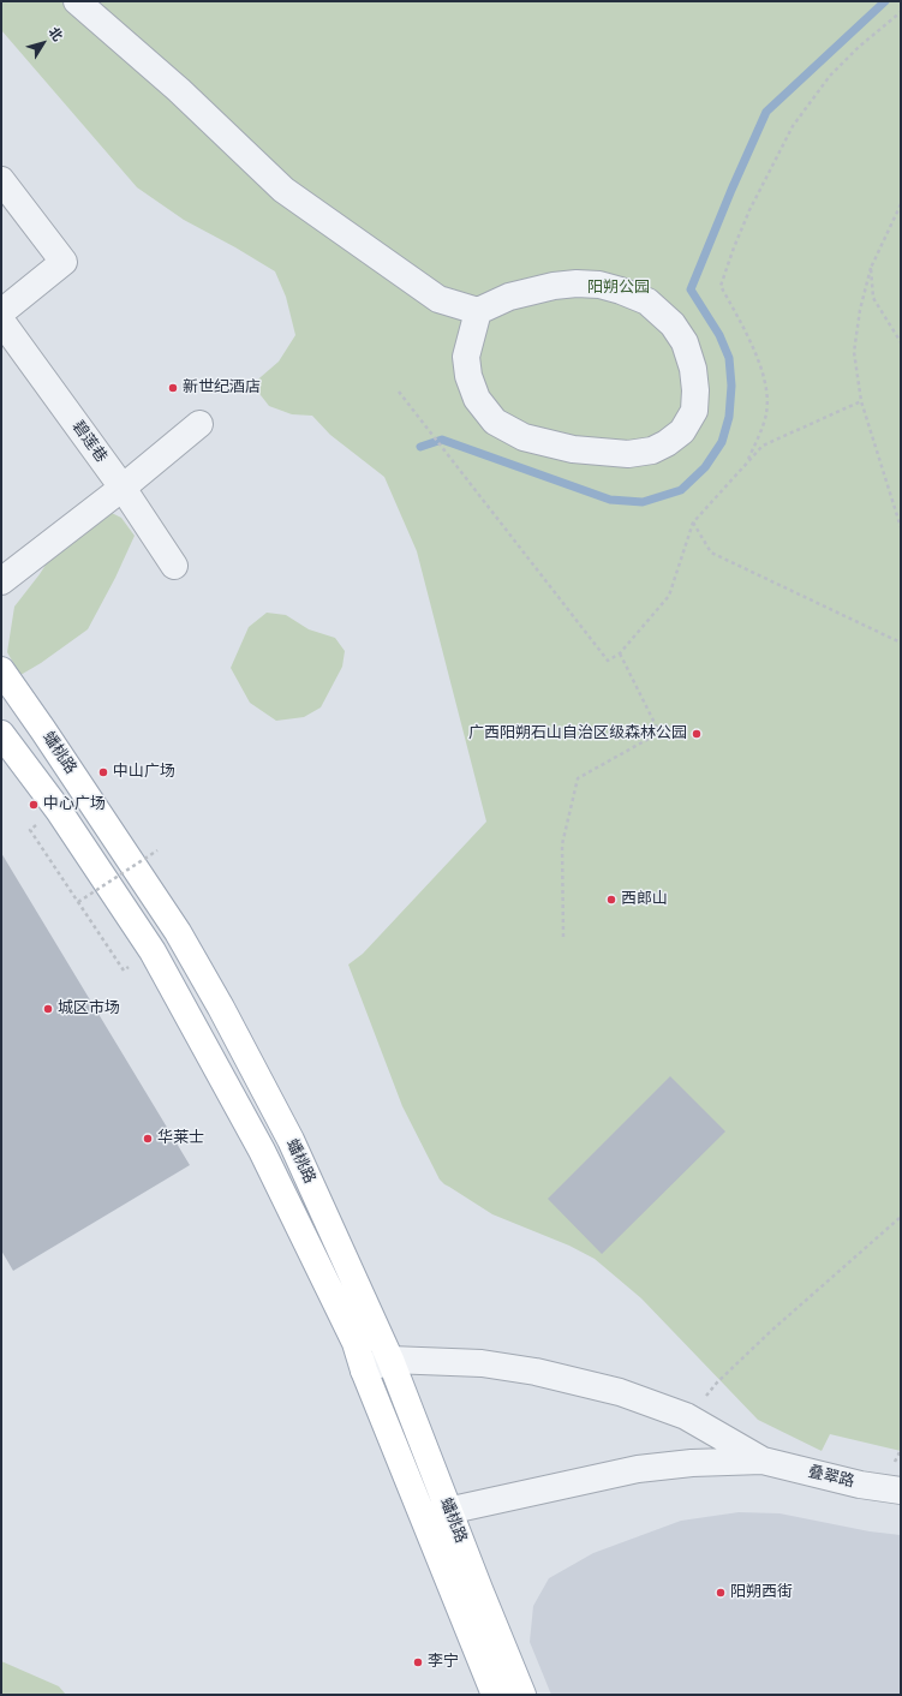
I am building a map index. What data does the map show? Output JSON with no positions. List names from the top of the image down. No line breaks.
{"streets":{"main road":["蟠桃路"],"street":["碧莲巷","叠翠路"]},"parks":["阳朔公园"],"places":["新世纪酒店","广西阳朔石山自治区级森林公园","中山广场","中心广场","西郎山","城区市场","华莱士","阳朔西街","李宁"],"north":"top right"}
